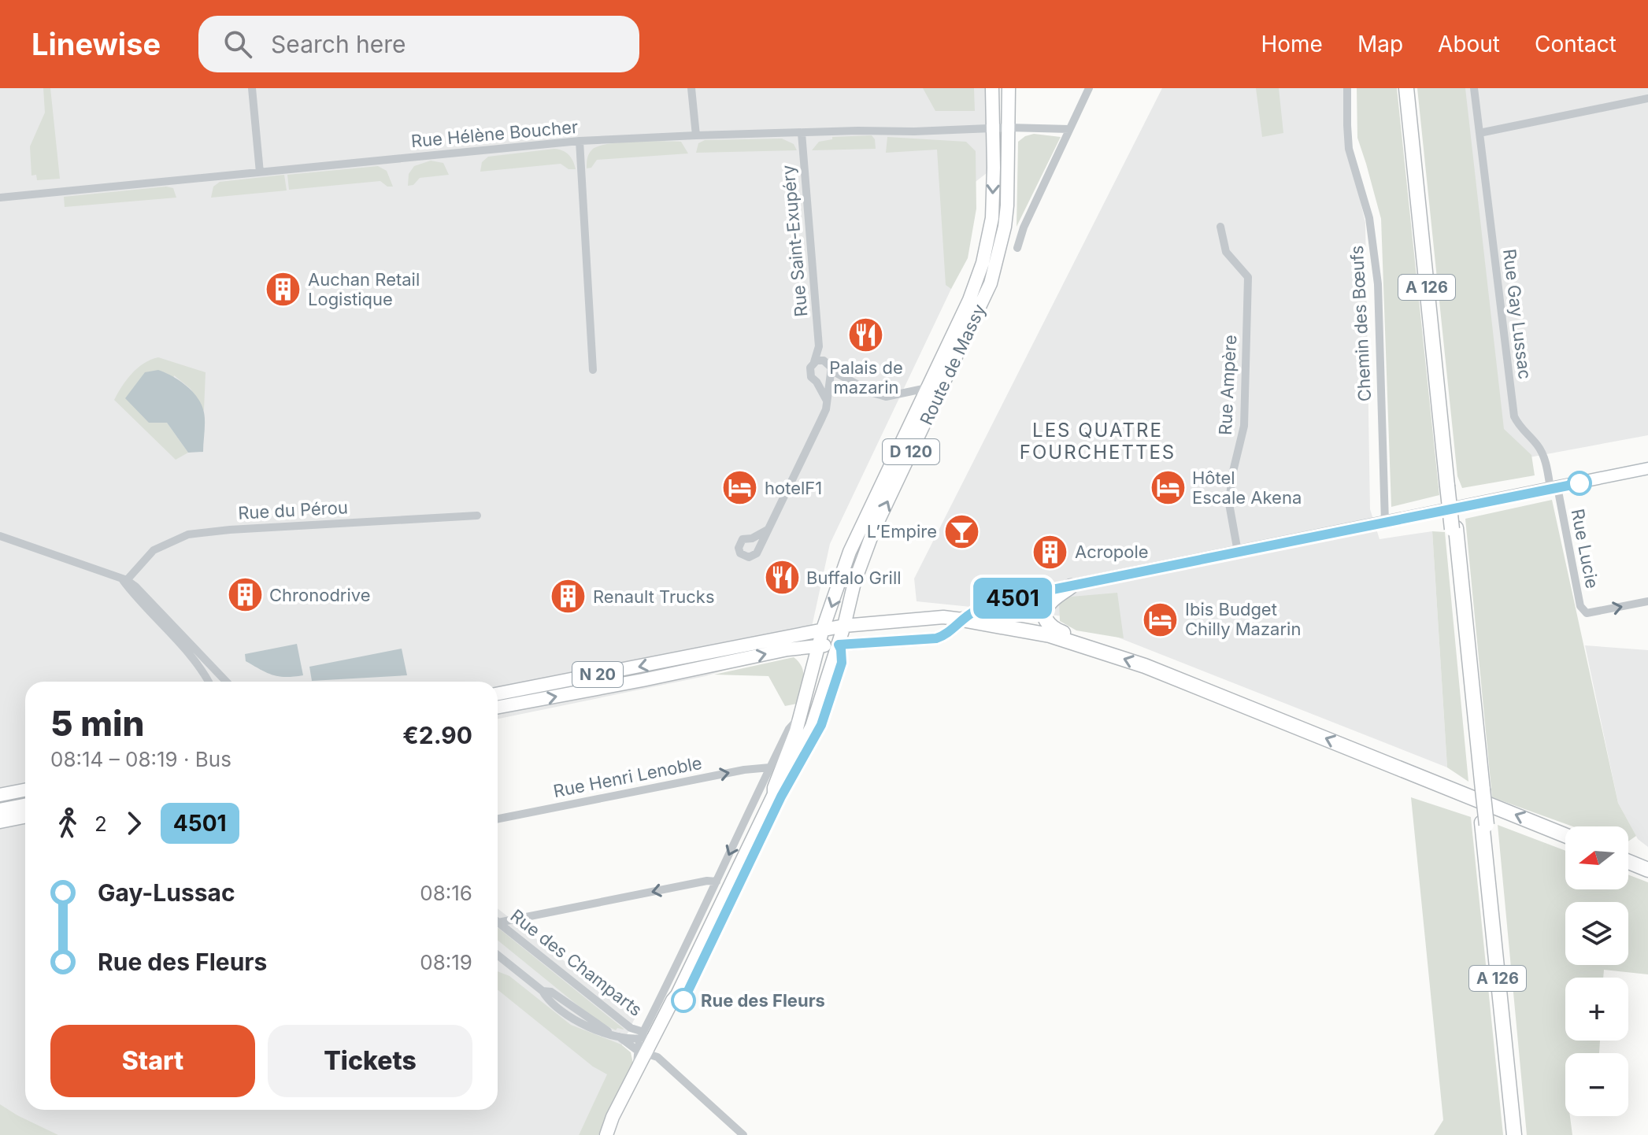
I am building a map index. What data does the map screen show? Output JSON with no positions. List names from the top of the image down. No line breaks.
{"streets":{"highway":["A 126","N 20"],"main road":["Route de Massy","D 120"],"street":["Rue Hélène Boucher","Rue Saint-Exupéry","Rue Gay Lussac","Chemin des Bœufs","Rue Ampère","Rue du Pérou","Rue Lucie","Rue Henri Lenoble","Rue des Champarts"]},"crossings":[["Rue Hélène Boucher","Rue Saint-Exupéry"],["Rue Hélène Boucher","Route de Massy"],["Rue Gay Lussac","Rue Lucie"],["Route de Massy","D 120"],["Route de Massy","N 20"],["Route de Massy","Rue Henri Lenoble"],["Route de Massy","Rue des Champarts"],["D 120","Rue des Champarts"]],"one_way":["Rue Henri Lenoble"],"districts":["LES QUATRE FOURCHETTES"],"places":{"building":["Auchan Retail Logistique","Acropole","Chronodrive","Renault Trucks"],"restaurant":["Palais de mazarin","Buffalo Grill"],"hotel":["hotelF1","Hôtel Escale Akena","Ibis Budget Chilly Mazarin"],"bar":["L’Empire"],"other":["Rue des Fleurs"]},"lines":["bus line 4501"],"north":"left","page":{"header":"Linewise","search":"Search here","nav":["Home","Map","About","Contact"],"on_map":"4501","heading":["5 min","08:14 – 08:19 · Bus","€2.90"],"legs":["2","4501"],"map_buttons":["+","−"],"list":[{"name":"Gay-Lussac","value":"08:16"},{"name":"Rue des Fleurs","value":"08:19"}],"buttons":["Start","Tickets"]}}
